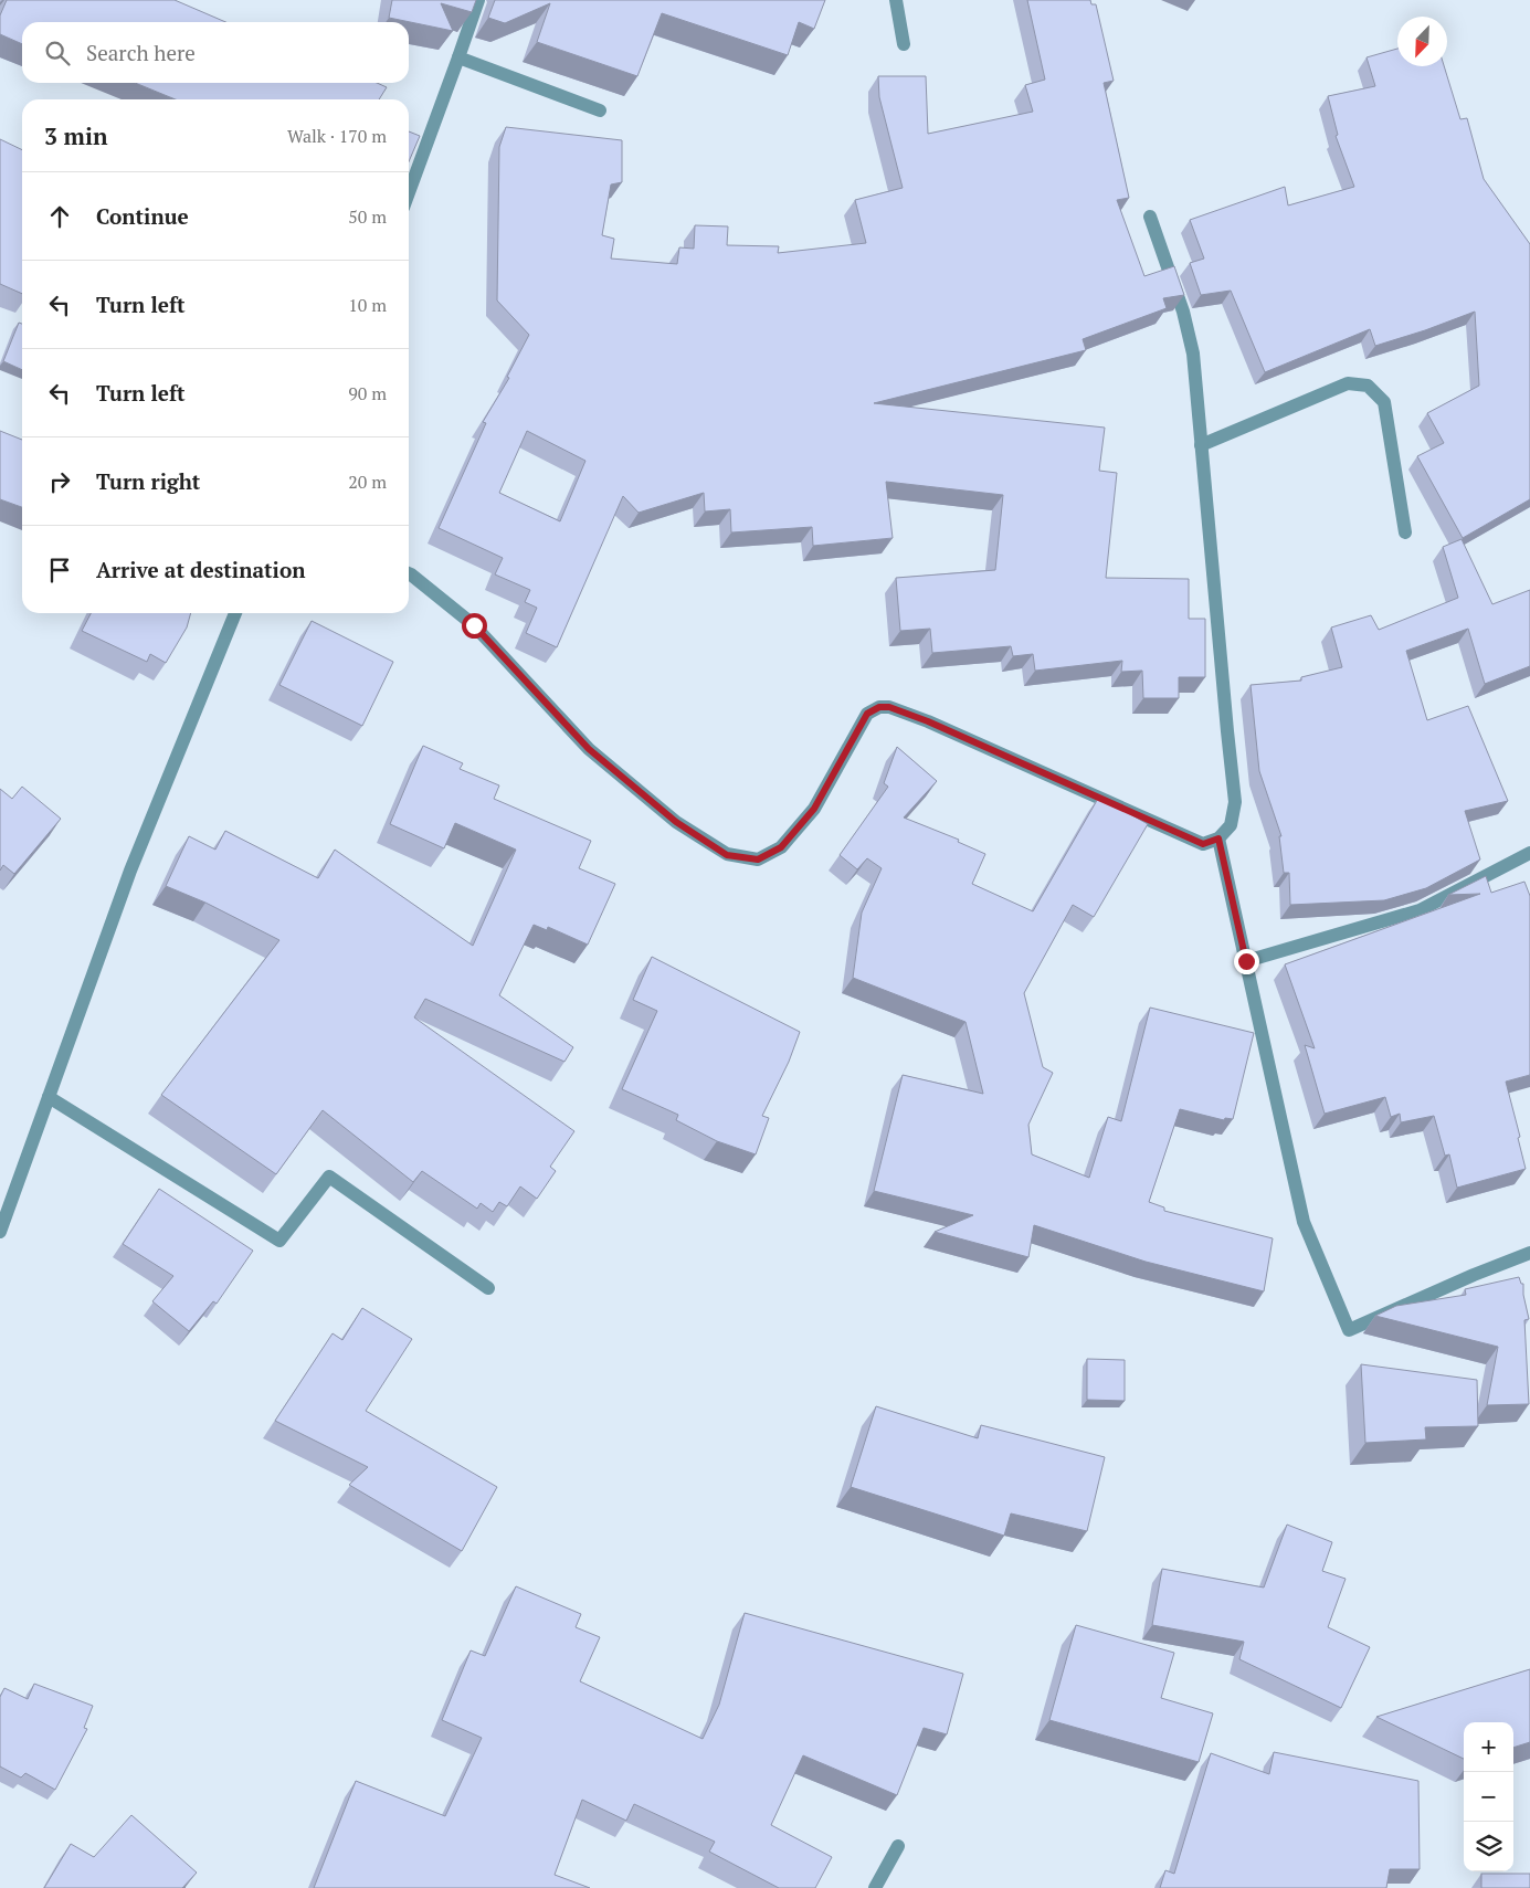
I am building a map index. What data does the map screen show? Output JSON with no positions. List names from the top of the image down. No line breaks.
{"north":"bottom left","page":{"search":"Search here","heading":["3 min","Walk · 170 m"],"list":[["Continue","50 m"],["Turn left","10 m"],["Turn left","90 m"],["Turn right","20 m"],"Arrive at destination"],"map_buttons":["+","−"]}}
